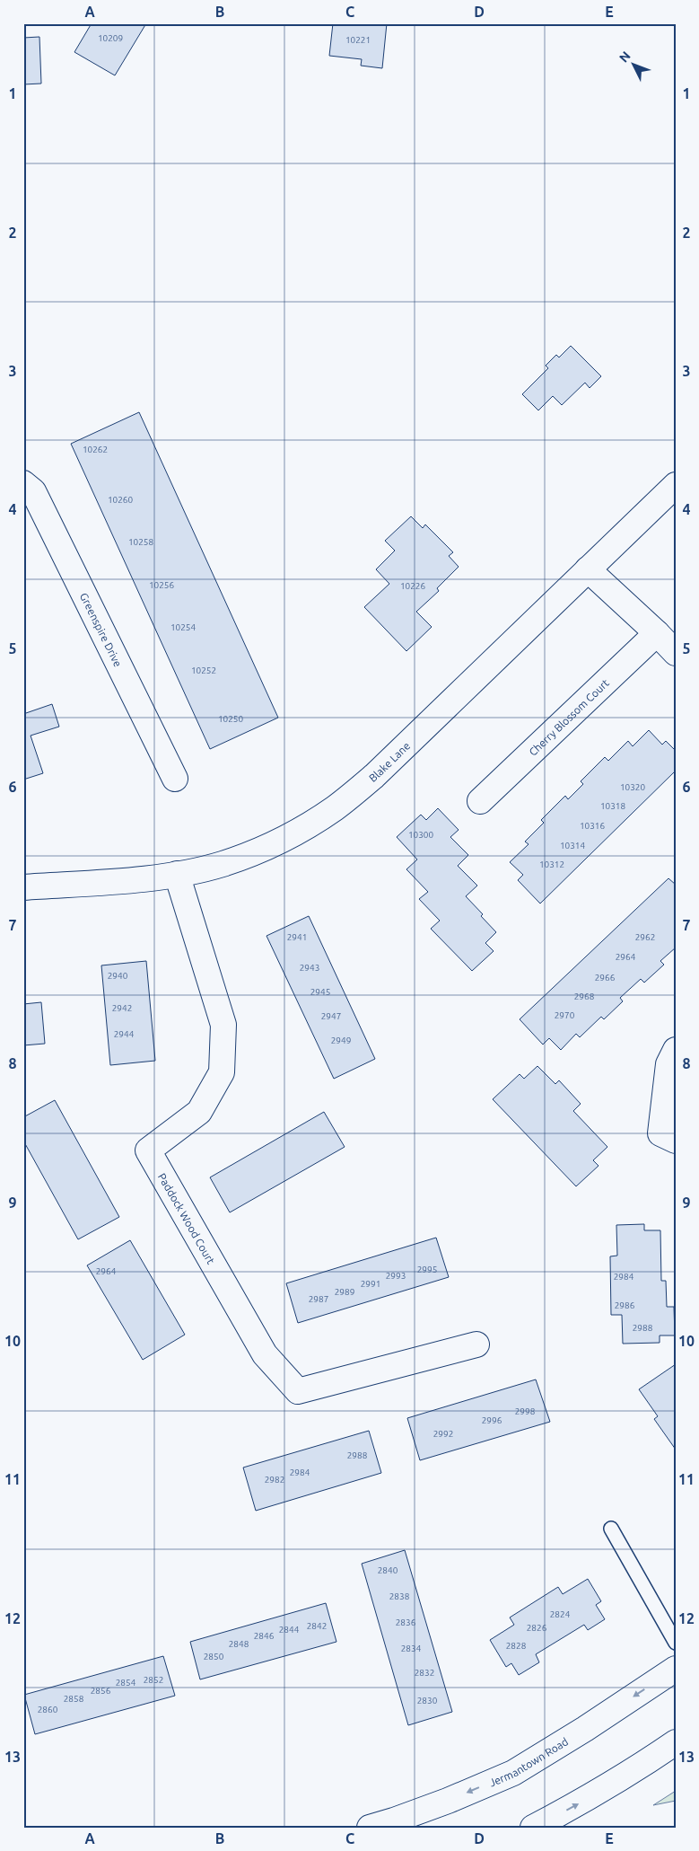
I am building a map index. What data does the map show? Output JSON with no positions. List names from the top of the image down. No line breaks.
{"streets":{"street":["Greenspire Drive","Cherry Blossom Court","Blake Lane","Paddock Wood Court","Jermantown Road"]},"crossings":[["Blake Lane","Paddock Wood Court"]],"house_numbers":["10209","10221","10262","10260","10258","10256","10226","10254","10252","10250","10320","10318","10316","10300","10314","10312","2941","2962","2964","2943","2940","2966","2945","2968","2942","2970","2947","2944","2949","2995","2964","2993","2984","2991","2989","2987","2986","2988","2998","2996","2992","2988","2984","2982","2840","2838","2824","2836","2842","2826","2844","2846","2848","2828","2834","2850","2832","2852","2854","2856","2858","2830","2860"],"north":"top left","grid":{"columns":["A","B","C","D","E"],"rows":["1","2","3","4","5","6","7","8","9","10","11","12","13"]}}
